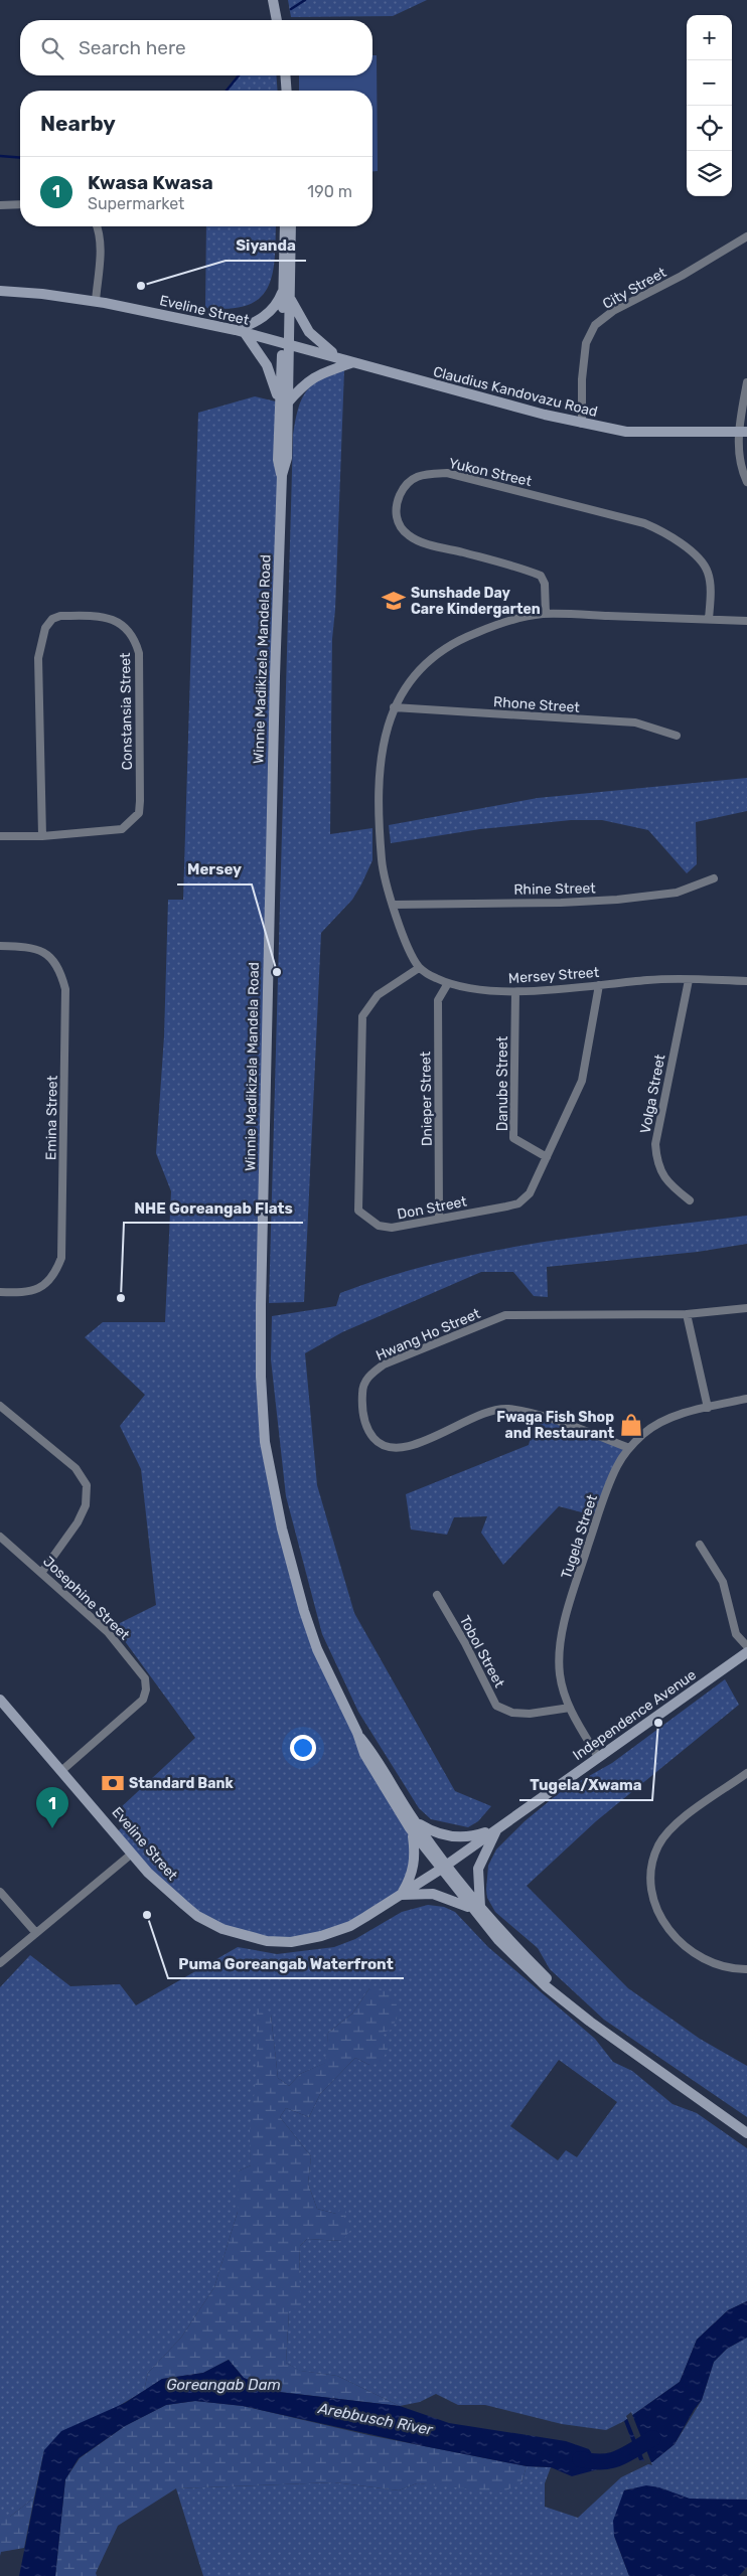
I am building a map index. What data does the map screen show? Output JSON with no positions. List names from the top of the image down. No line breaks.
{"streets":{"main road":["Eveline Street","Claudius Kandovazu Road","Winnie Madikizela Mandela Road","Independence Avenue"],"street":["City Street","Yukon Street","Rhone Street","Constansia Street","Rhine Street","Mersey Street","Danube Street","Volga Street","Dnieper Street","Emina Street","Don Street","Hwang Ho Street","Tugela Street","Josephine Street","Tobol Street"]},"crossings":[["City Street","Claudius Kandovazu Road"],["Eveline Street","Claudius Kandovazu Road"],["Eveline Street","Winnie Madikizela Mandela Road"],["Eveline Street","Josephine Street"],["Eveline Street","Independence Avenue"],["Claudius Kandovazu Road","Winnie Madikizela Mandela Road"],["Winnie Madikizela Mandela Road","Independence Avenue"],["Mersey Street","Danube Street"],["Mersey Street","Volga Street"],["Mersey Street","Dnieper Street"],["Mersey Street","Don Street"],["Danube Street","Don Street"],["Dnieper Street","Don Street"],["Hwang Ho Street","Tugela Street"],["Tugela Street","Tobol Street"],["Tugela Street","Independence Avenue"]],"water":["Goreangab Dam","Arebbusch River"],"places":{"other":["Siyanda","Mersey","NHE Goreangab Flats","Tugela/Xwama","Puma Goreangab Waterfront"],"school or university":["Sunshade Day Care Kindergarten"],"shop":["Fwaga Fish Shop and Restaurant"],"bank":["Standard Bank"]},"page":{"map_buttons":["+","−"],"search":"Search here","heading":"Nearby","list":[{"mark":"1","name":"Kwasa Kwasa","note":"Supermarket","value":"190 m"}],"pins":"1"}}
